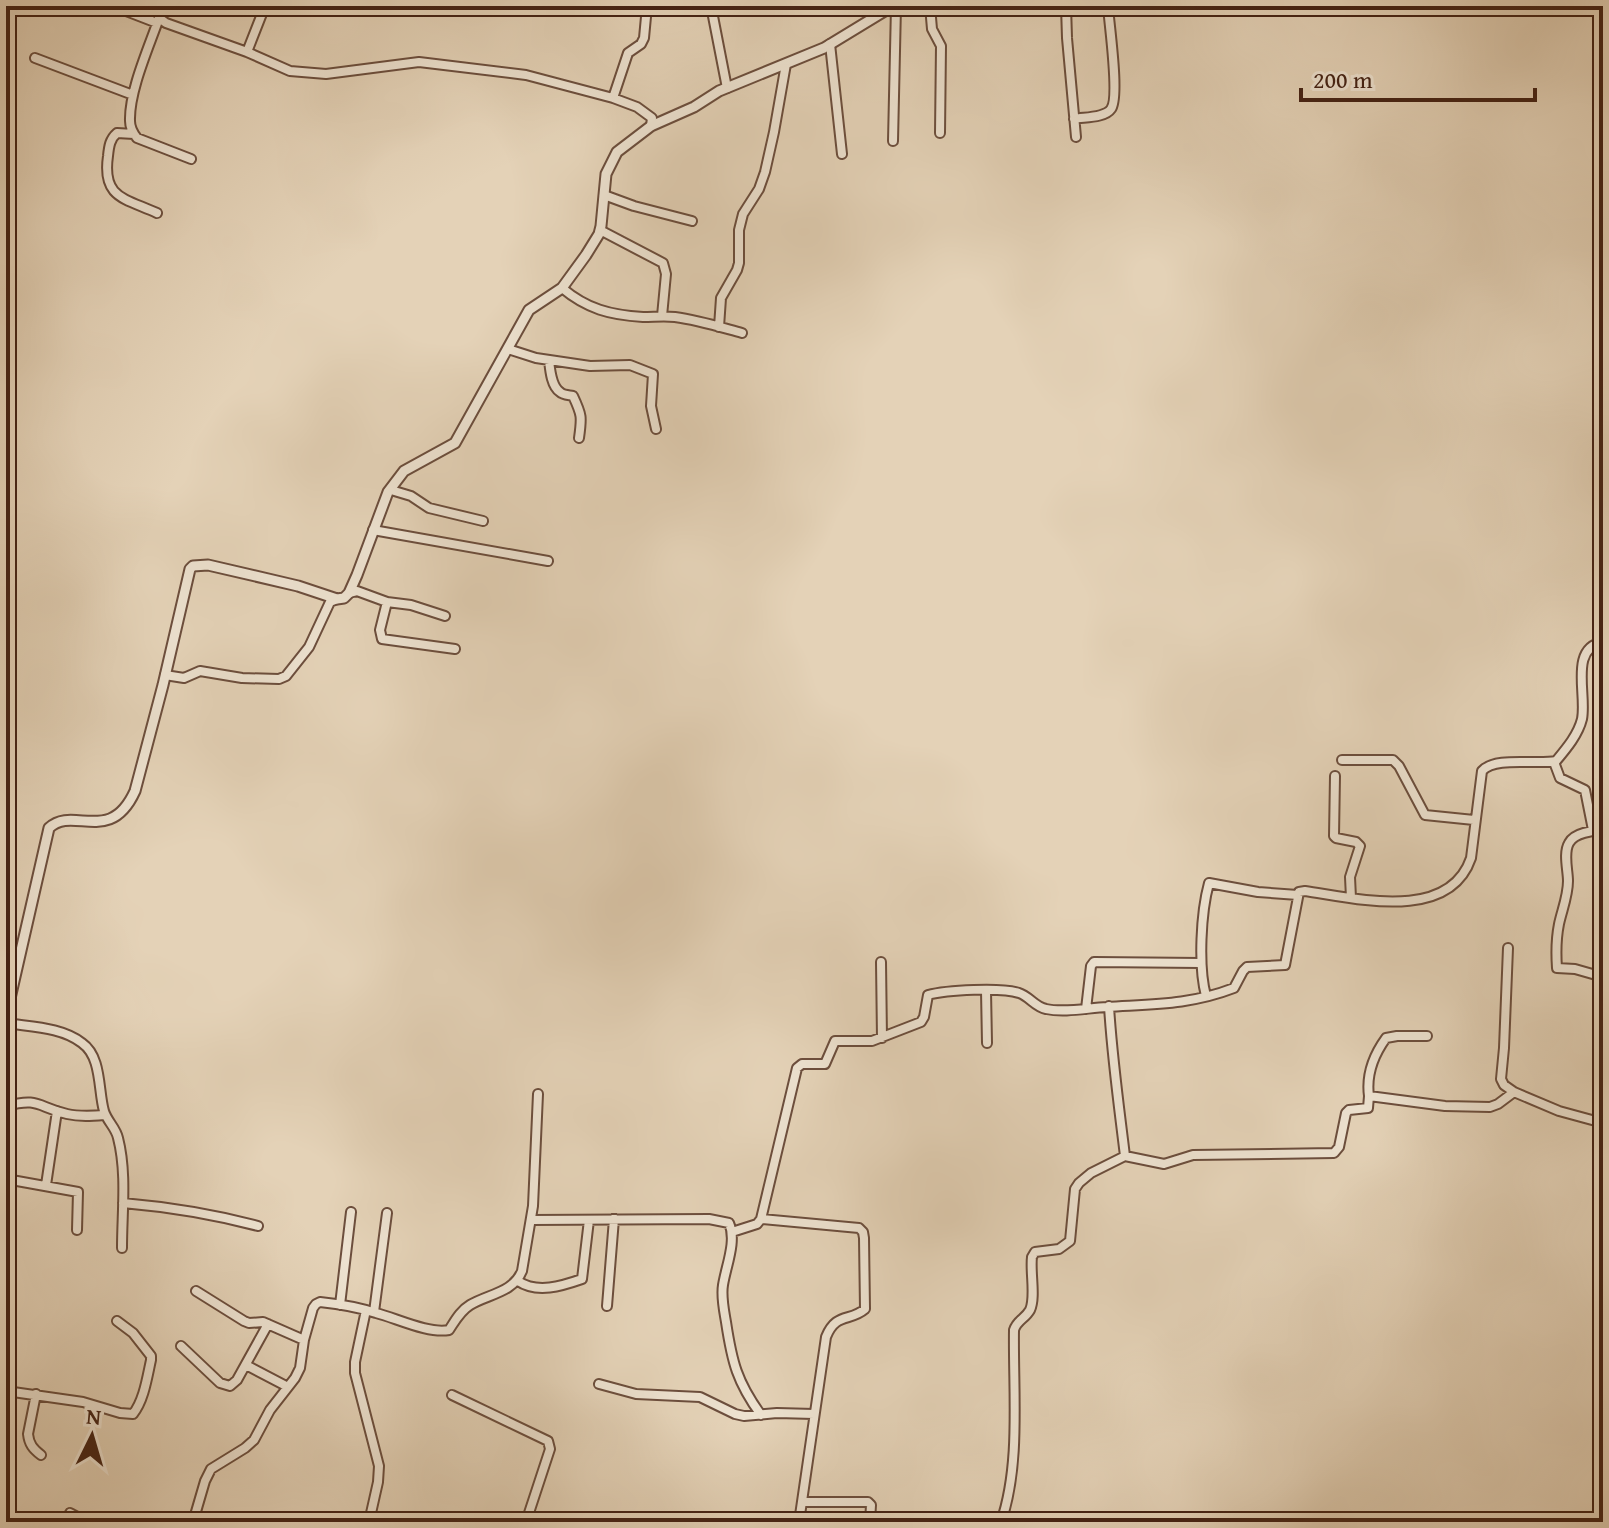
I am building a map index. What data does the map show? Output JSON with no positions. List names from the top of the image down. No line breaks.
{"scale_bar":"200 m","north":"top"}
